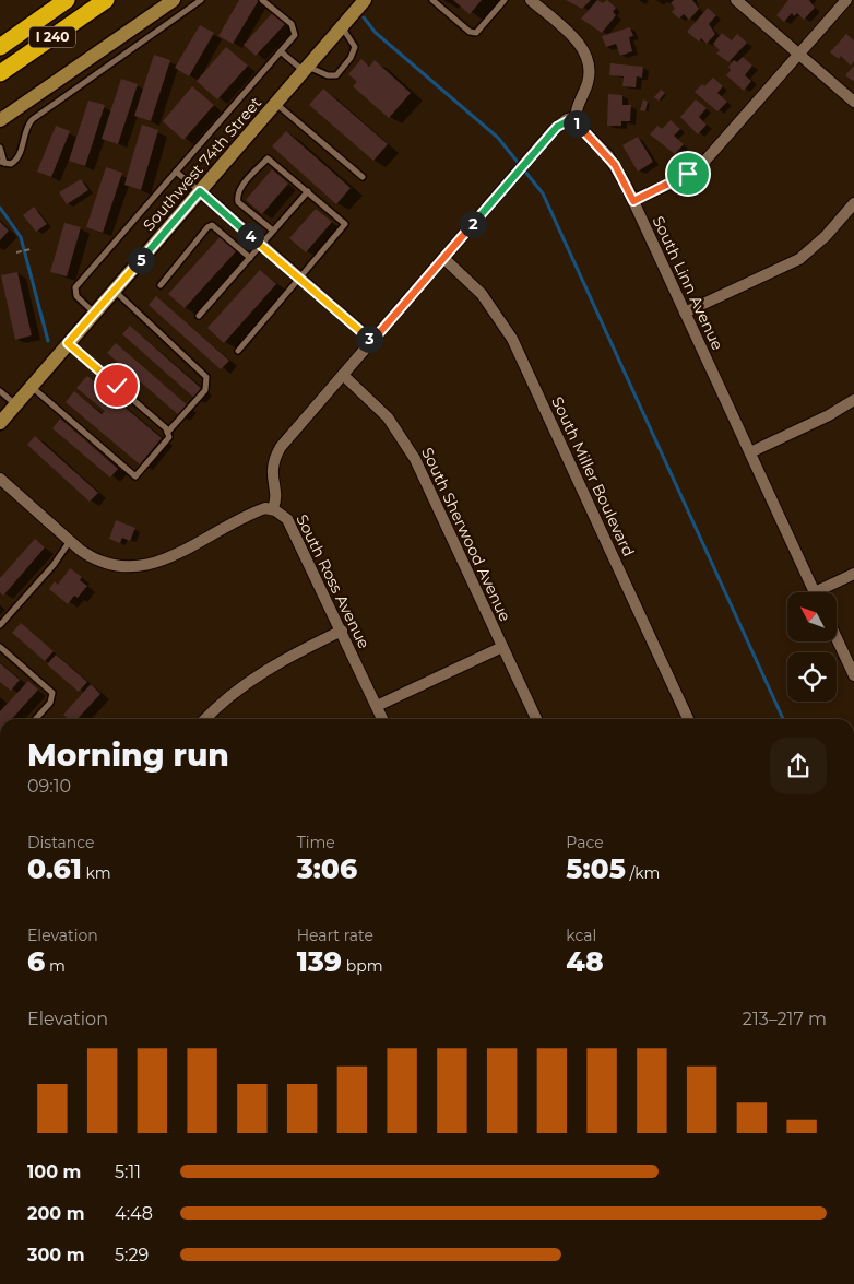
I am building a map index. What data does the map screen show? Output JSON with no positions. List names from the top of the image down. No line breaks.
{"streets":{"highway":["I 240"],"main road":["Southwest 74th Street"],"street":["South Linn Avenue","South Miller Boulevard","South Sherwood Avenue","South Ross Avenue"]},"north":"top left","page":{"pins":["1","2","4","5","3"],"heading":["Morning run","09:10"],"stats":[["Distance","0.61 km"],["Time","3:06"],["Pace","5:05 /km"],["Elevation","6 m"],["Heart rate","139 bpm"],["kcal","48"]],"chart":["Elevation","213–217 m"],"list":[{"name":"100 m","note":"5:11"},{"name":"200 m","note":"4:48"},{"name":"300 m","note":"5:29"}]}}
